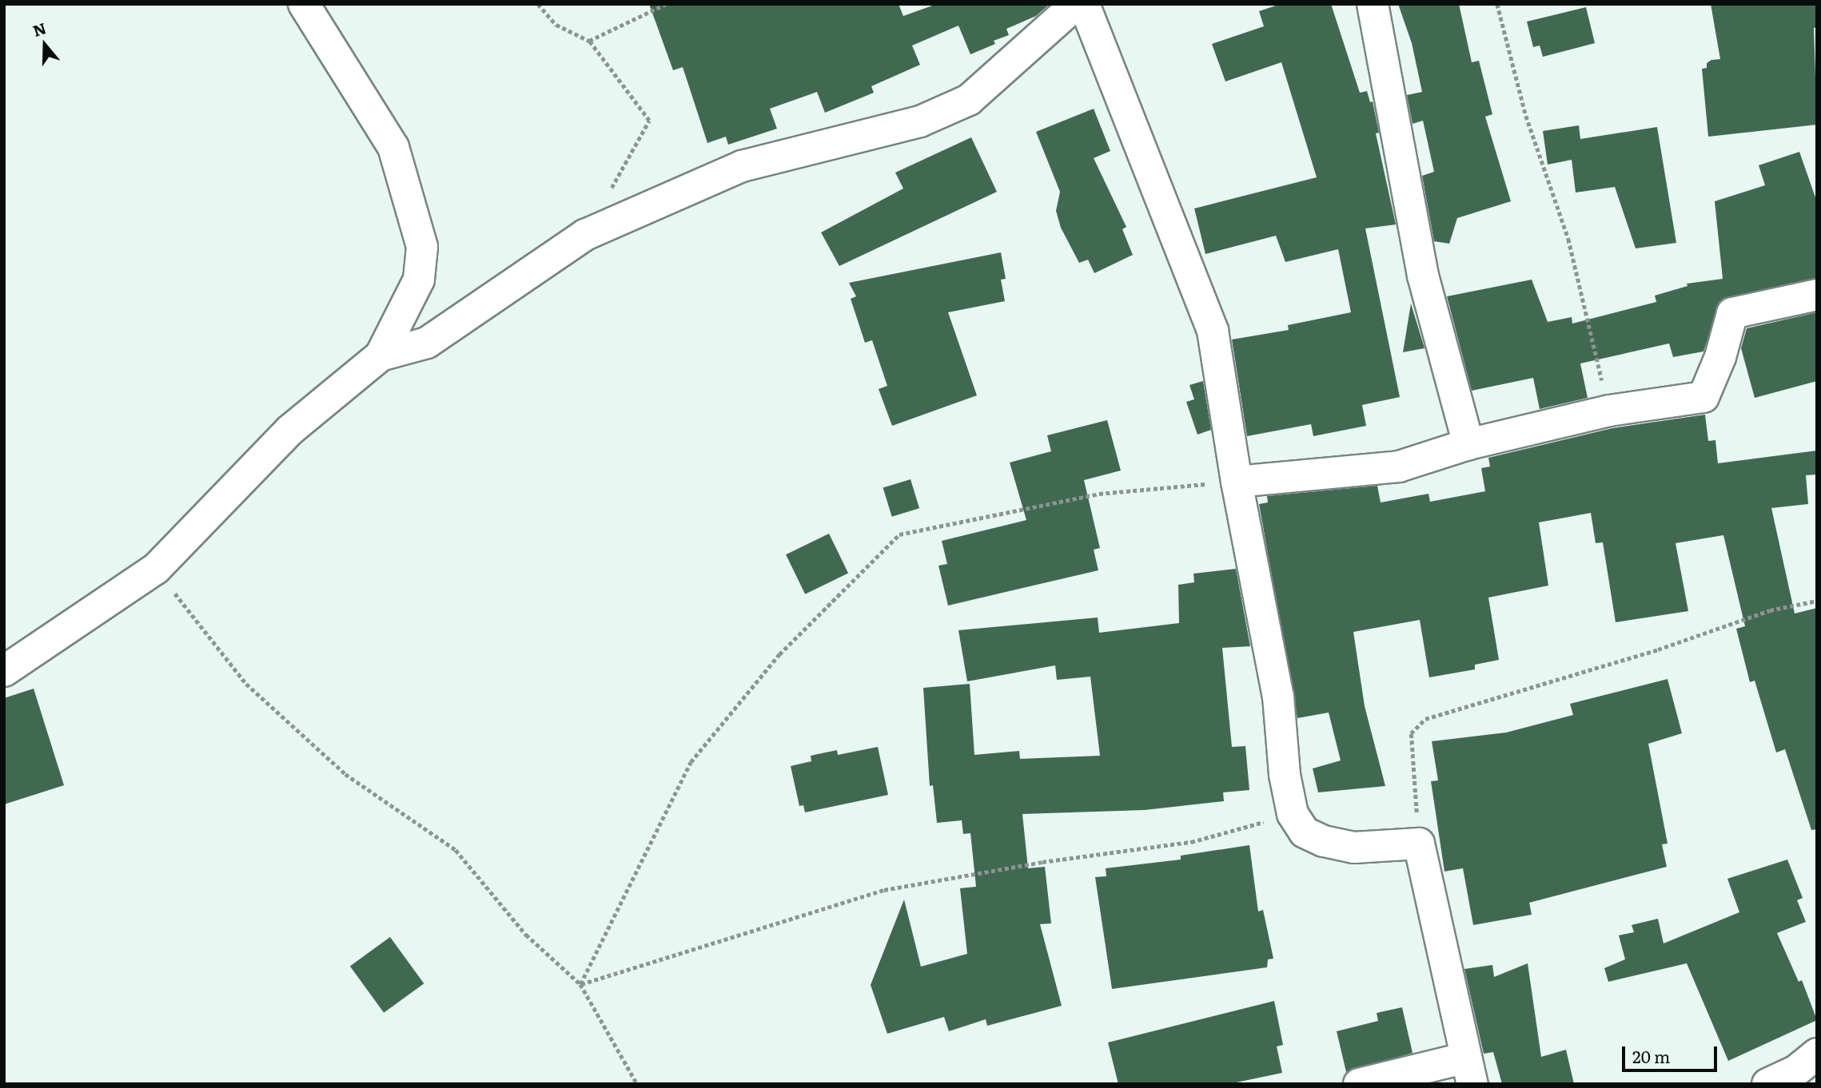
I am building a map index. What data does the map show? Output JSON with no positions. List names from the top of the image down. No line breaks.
{"scale_bar":"20 m","north":"top"}
